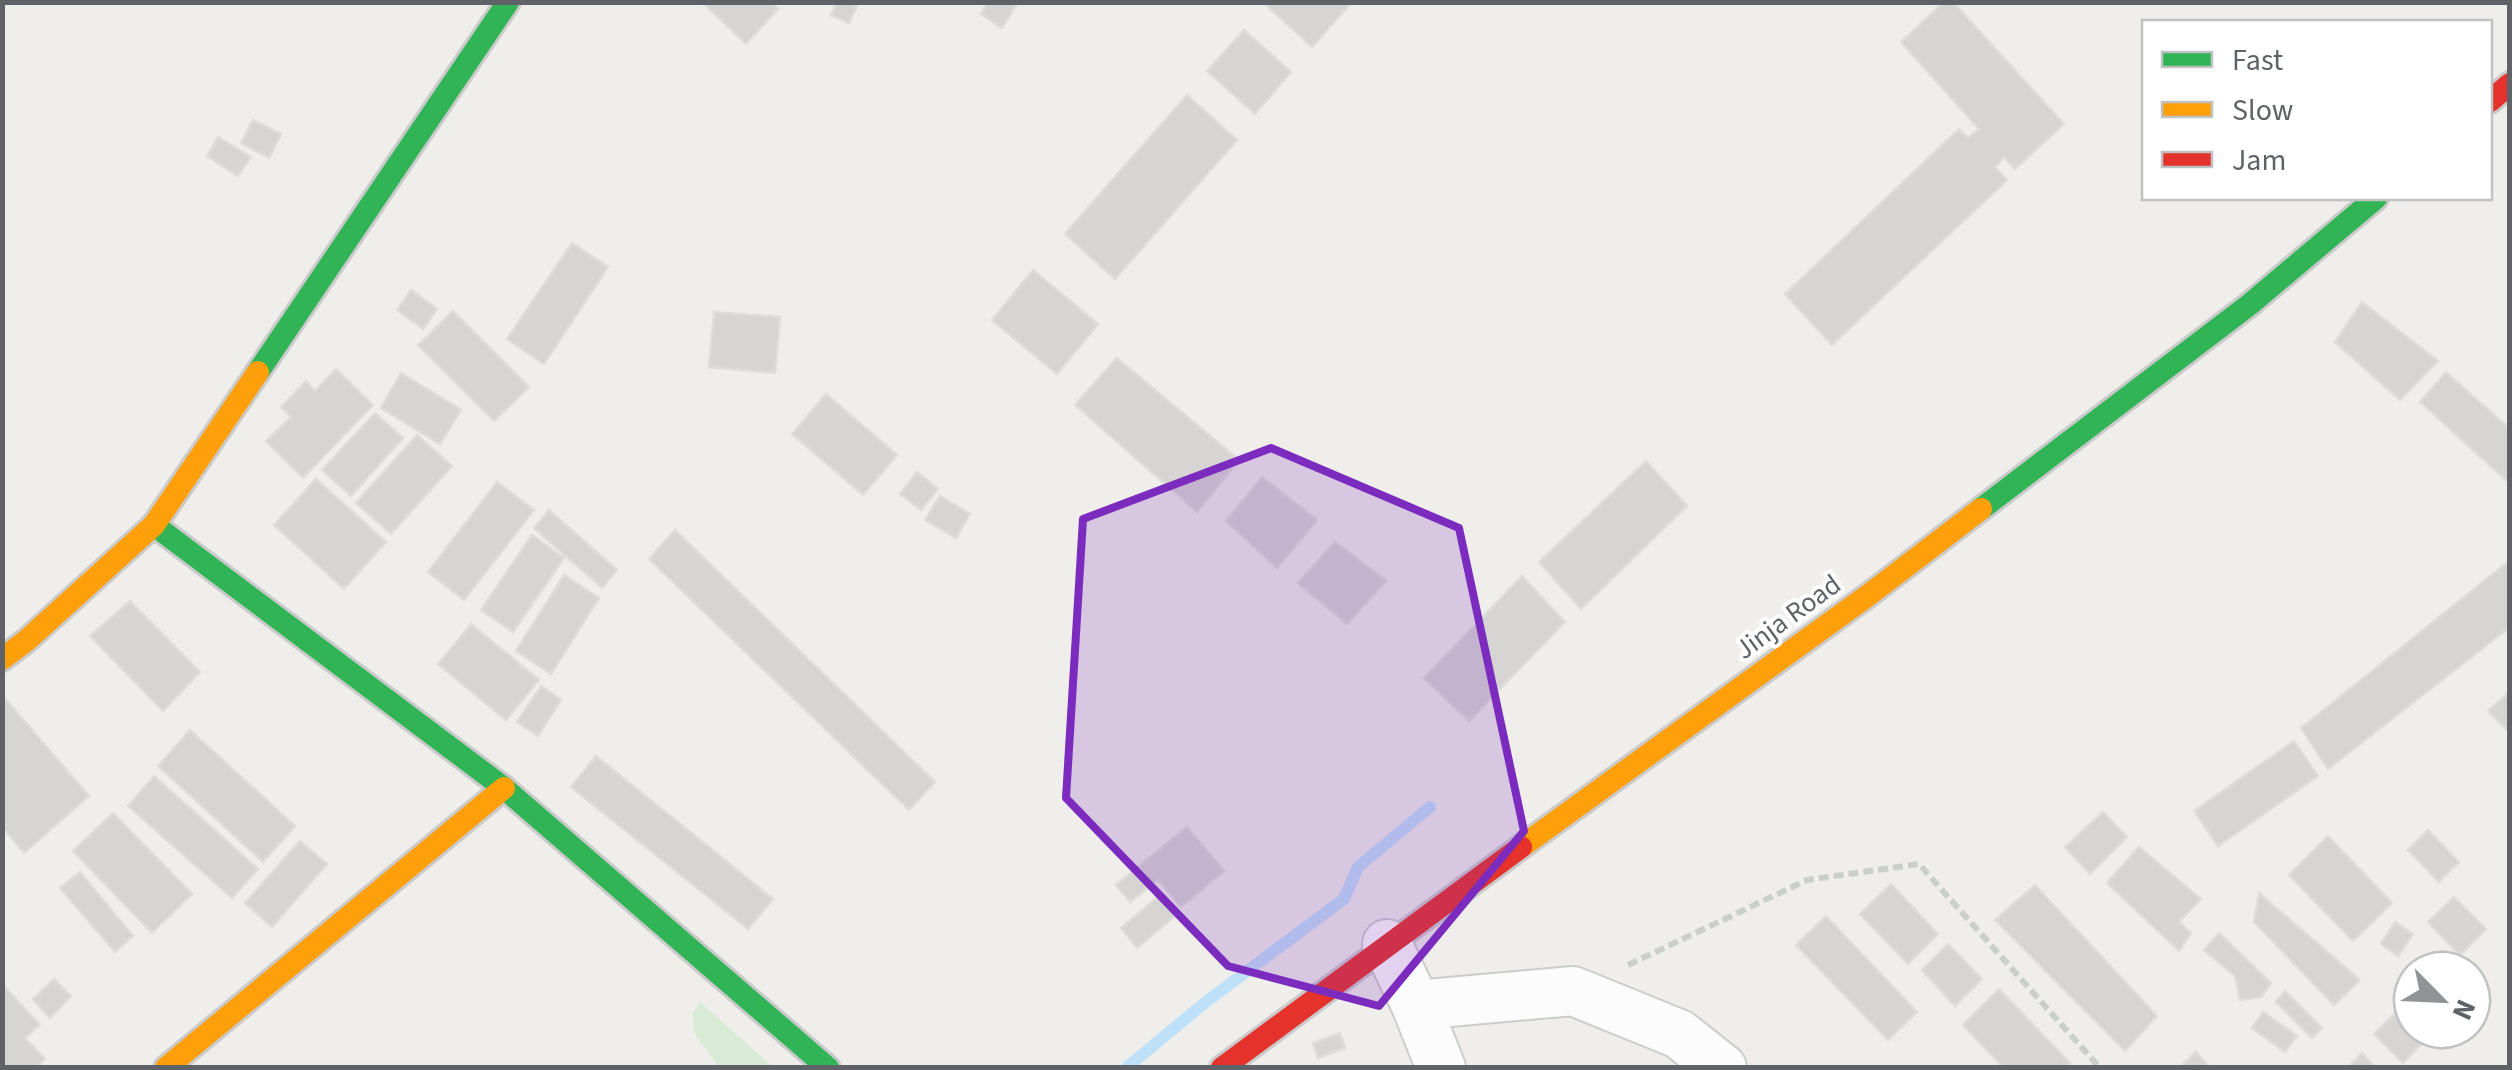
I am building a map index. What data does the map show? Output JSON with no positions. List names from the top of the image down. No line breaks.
{"streets":{"street":["Jinja Road"]},"legend":["Fast","Slow","Jam"],"north":"bottom right"}
